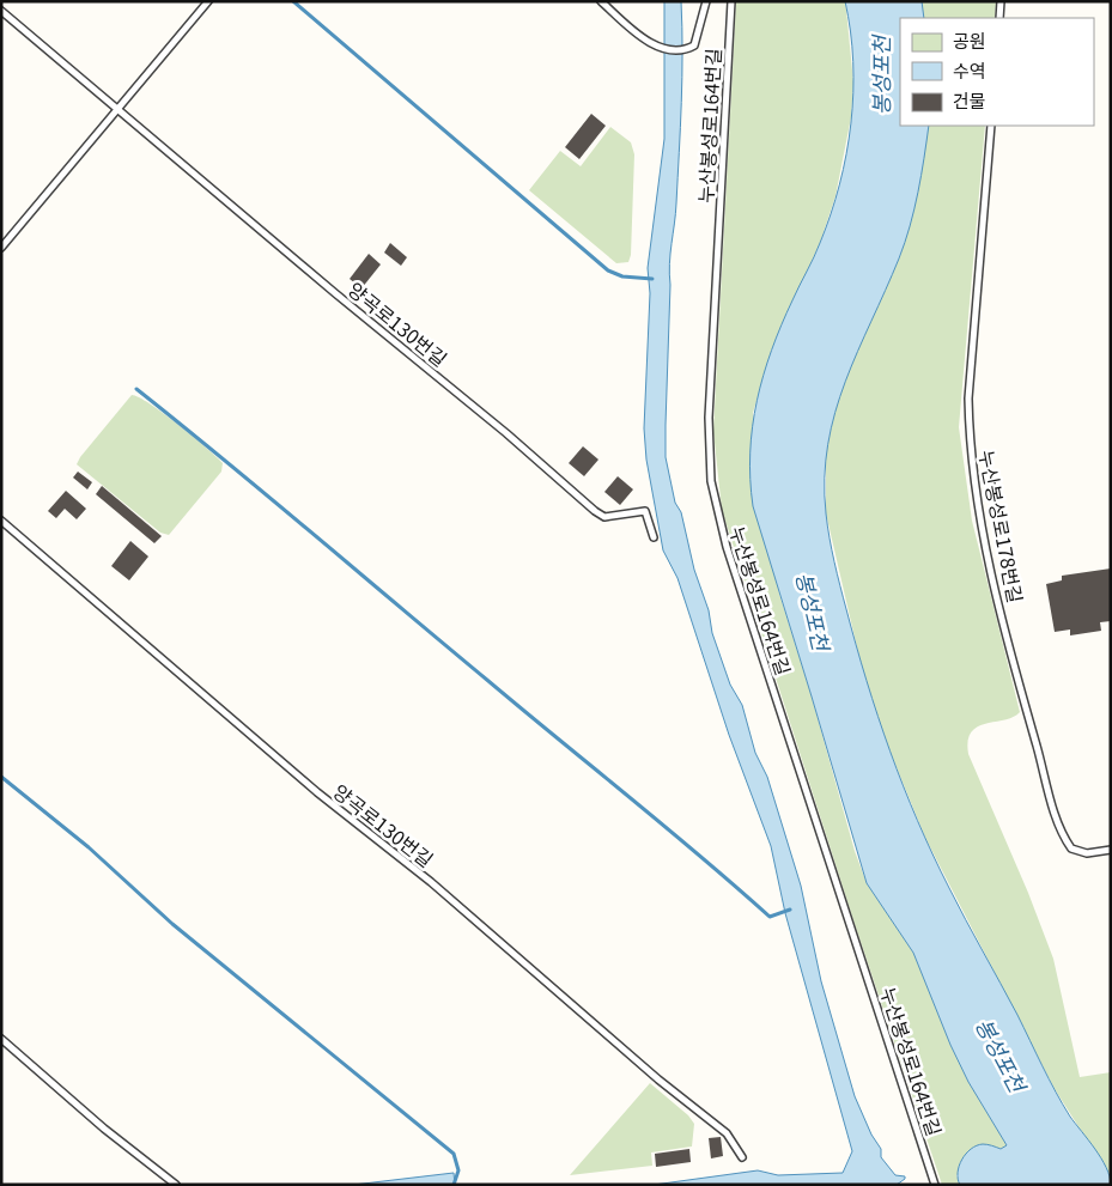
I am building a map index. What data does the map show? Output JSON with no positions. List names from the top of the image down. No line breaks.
{"streets":{"lane":["누산봉성로164번길","양곡로130번길","누산봉성로178번길"]},"water":["봉성포천"],"legend":["공원","수역","건물"]}
